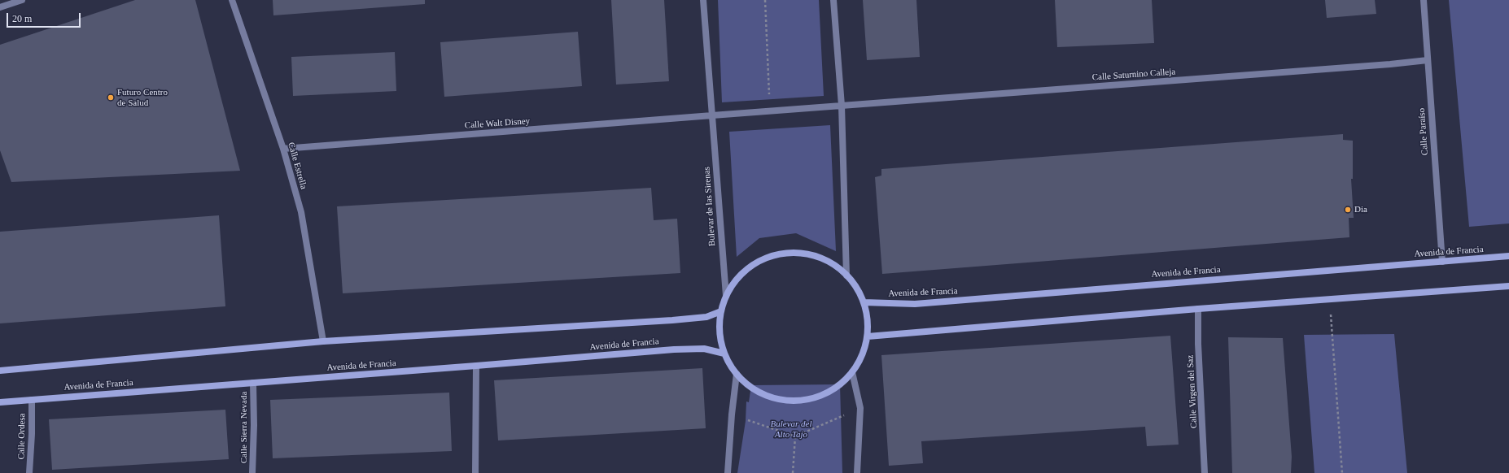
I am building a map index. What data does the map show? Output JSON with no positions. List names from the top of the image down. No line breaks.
{"streets":{"main road":["Avenida de Francia"],"street":["Calle Saturnino Calleja","Calle Walt Disney","Calle Paraíso","Calle Estrella","Bulevar de las Sirenas","Calle Virgen del Saz","Calle Sierra Nevada","Calle Ordesa"]},"crossings":[["Calle Saturnino Calleja","Calle Paraíso"],["Calle Walt Disney","Calle Estrella"],["Calle Walt Disney","Bulevar de las Sirenas"],["Calle Paraíso","Avenida de Francia"],["Avenida de Francia","Calle Sierra Nevada"],["Avenida de Francia","Calle Ordesa"]],"parks":["Bulevar del Alto Tajo"],"places":["Futuro Centro de Salud","Dia"],"scale_bar":"20 m"}
